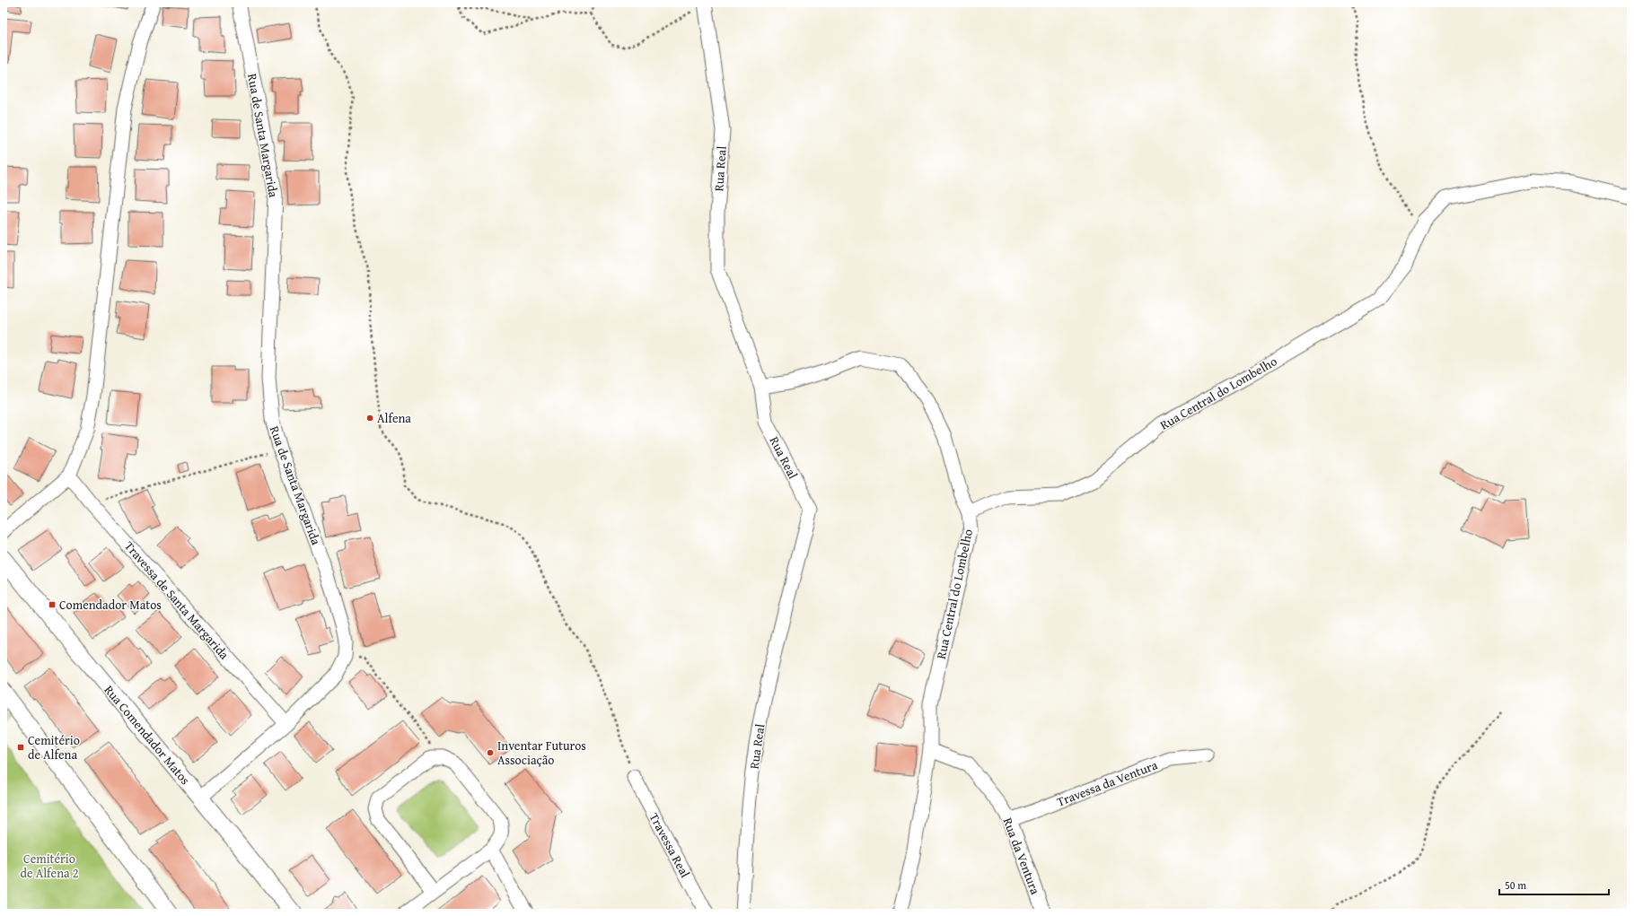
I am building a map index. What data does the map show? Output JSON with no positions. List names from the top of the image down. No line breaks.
{"streets":{"street":["Rua de Santa Margarida","Rua Real","Rua Central do Lombelho","Travessa de Santa Margarida","Rua Comendador Matos","Travessa da Ventura","Travessa Real","Rua da Ventura"]},"crossings":[["Rua de Santa Margarida","Travessa de Santa Margarida"],["Rua de Santa Margarida","Rua Comendador Matos"],["Rua Central do Lombelho","Rua da Ventura"],["Travessa da Ventura","Rua da Ventura"]],"parks":["Cemitério de Alfena 2"],"places":{"other":["Alfena","Inventar Futuros Associação"],"transit":["Comendador Matos","Cemitério de Alfena"]},"scale_bar":"50 m"}
